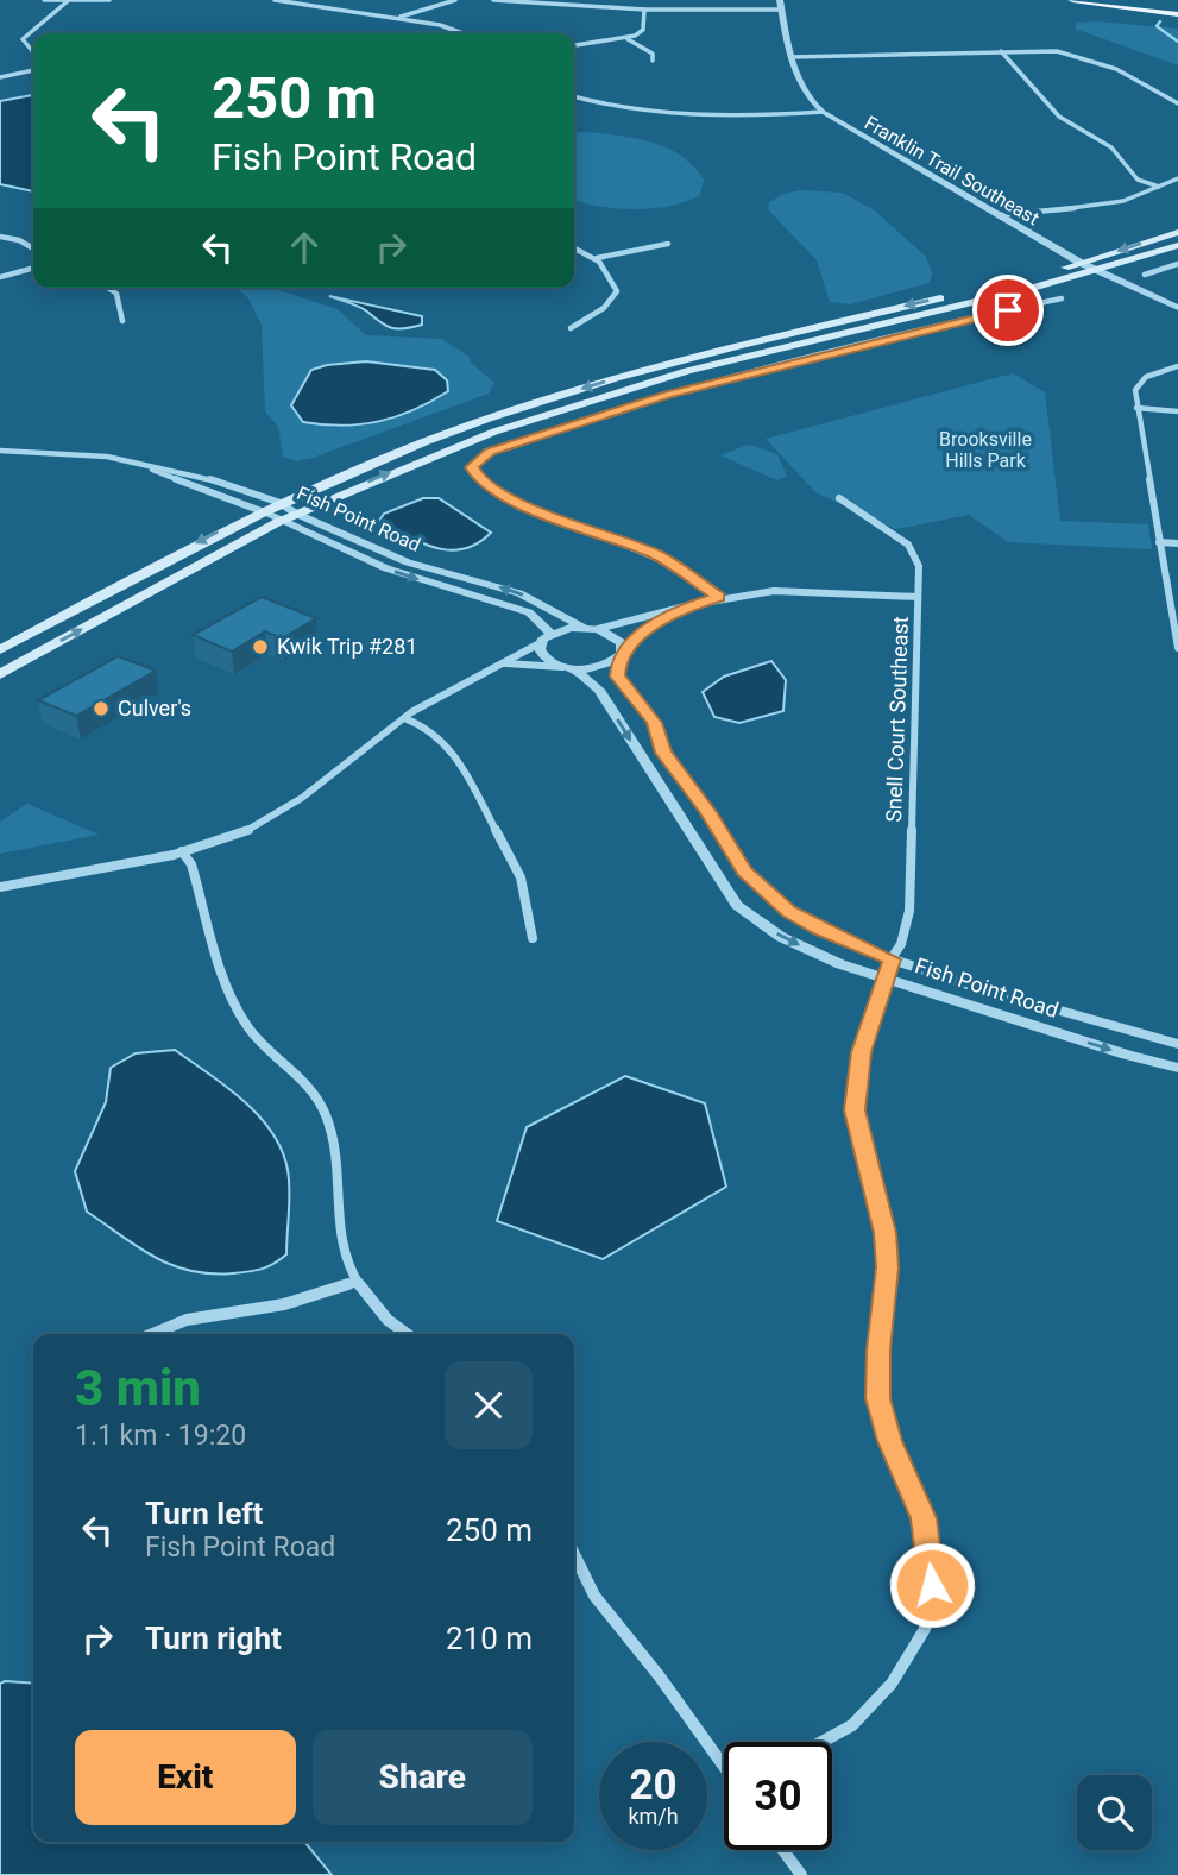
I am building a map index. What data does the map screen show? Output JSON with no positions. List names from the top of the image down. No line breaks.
{"streets":{"street":["Franklin Trail Southeast","Fish Point Road","Snell Court Southeast"]},"crossings":[["Fish Point Road","Snell Court Southeast"]],"parks":["Brooksville Hills Park"],"places":["Kwik Trip #281","Culver's"],"page":{"turn":["250 m","Fish Point Road"],"heading":["3 min","1.1 km · 19:20"],"list":[{"name":"Turn left","note":"Fish Point Road","value":"250 m"},{"name":"Turn right","value":"210 m"}],"buttons":["Exit","Share"],"speed":"20 km/h","limit":"30"}}
